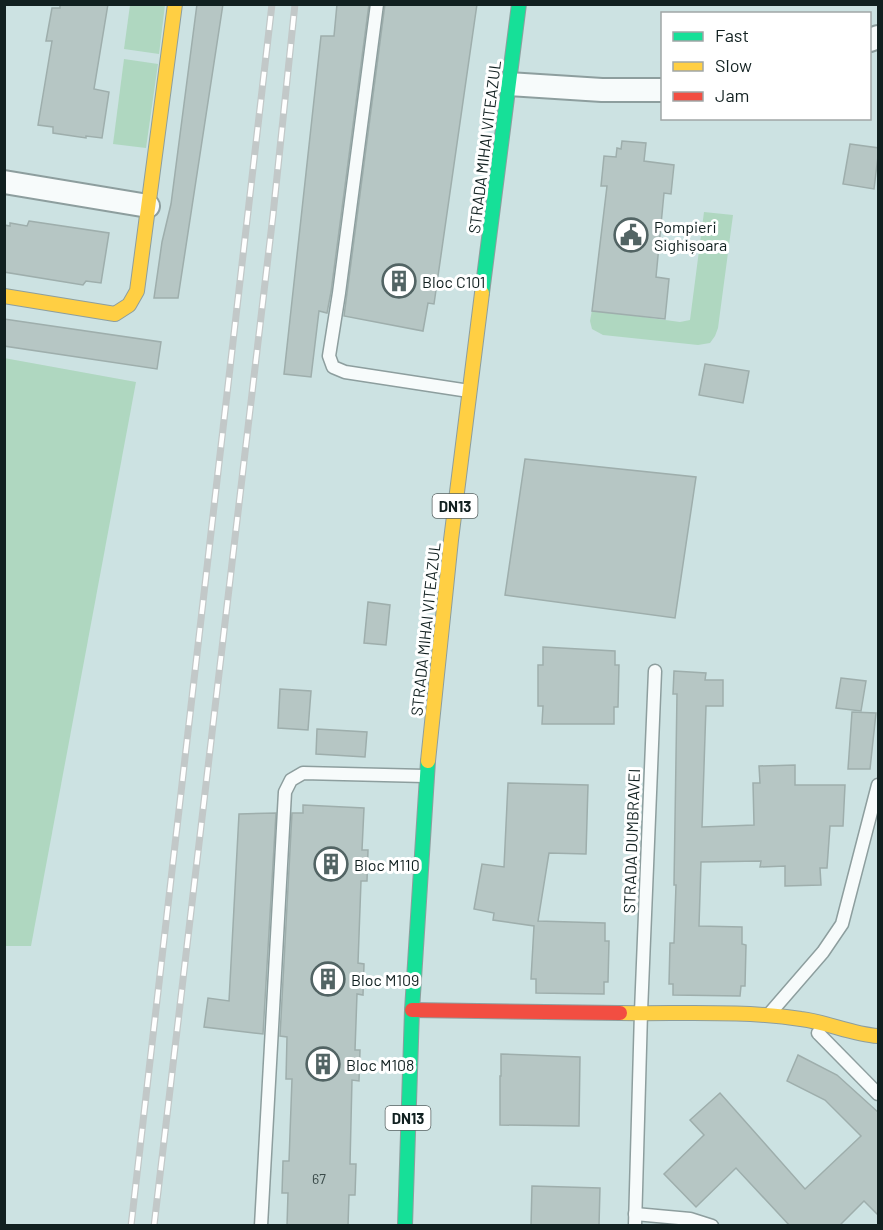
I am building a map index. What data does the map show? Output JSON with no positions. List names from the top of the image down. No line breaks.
{"streets":{"main road":["STRADA MIHAI VITEAZUL","DN13"],"lane":["STRADA DUMBRAVEI"]},"places":{"public building":["Pompieri Sighișoara"],"building":["Bloc C101","Bloc M110","Bloc M109","Bloc M108"]},"house_numbers":["67"],"legend":["Fast","Slow","Jam"]}
